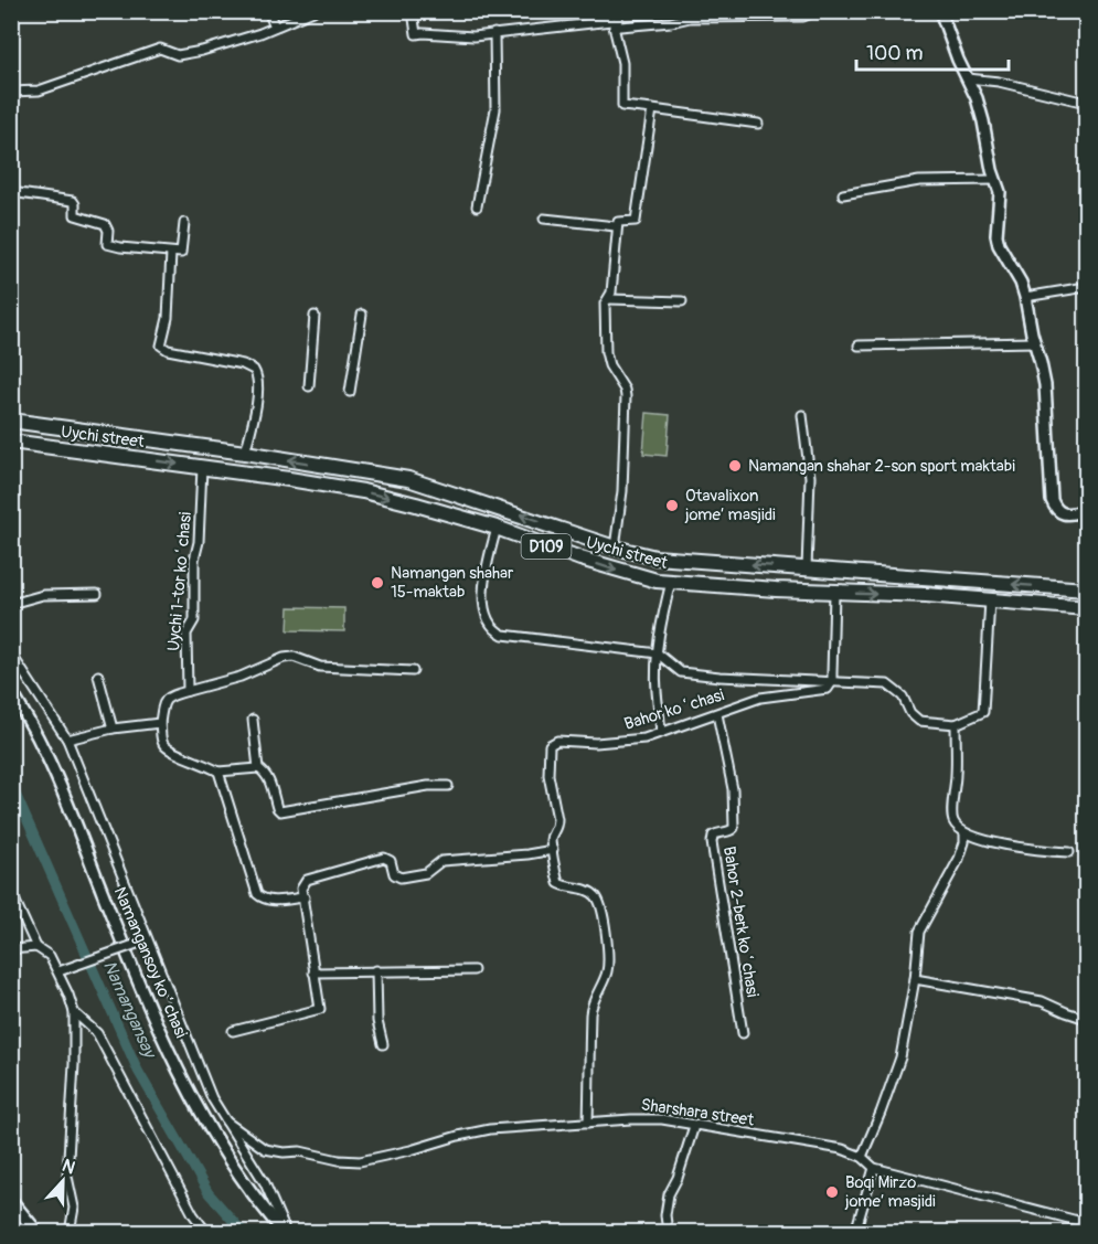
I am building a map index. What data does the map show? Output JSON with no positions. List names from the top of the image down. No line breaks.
{"streets":{"main road":["Uychi street","D109"],"street":["Uychi 1-tor koʻchasi","Bahor koʻchasi","Bahor 2-berk koʻchasi","Namangansoy koʻchasi","Sharshara street"]},"crossings":[["Uychi street","Uychi 1-tor koʻchasi"],["Bahor koʻchasi","Bahor 2-berk koʻchasi"]],"water":["Namangansay"],"places":["Namangan shahar 2-son sport maktabi","Otavalixon jome’ masjidi","Namangan shahar 15-maktab","Boqi Mirzo jome’ masjidi"],"scale_bar":"100 m","north":"top"}
